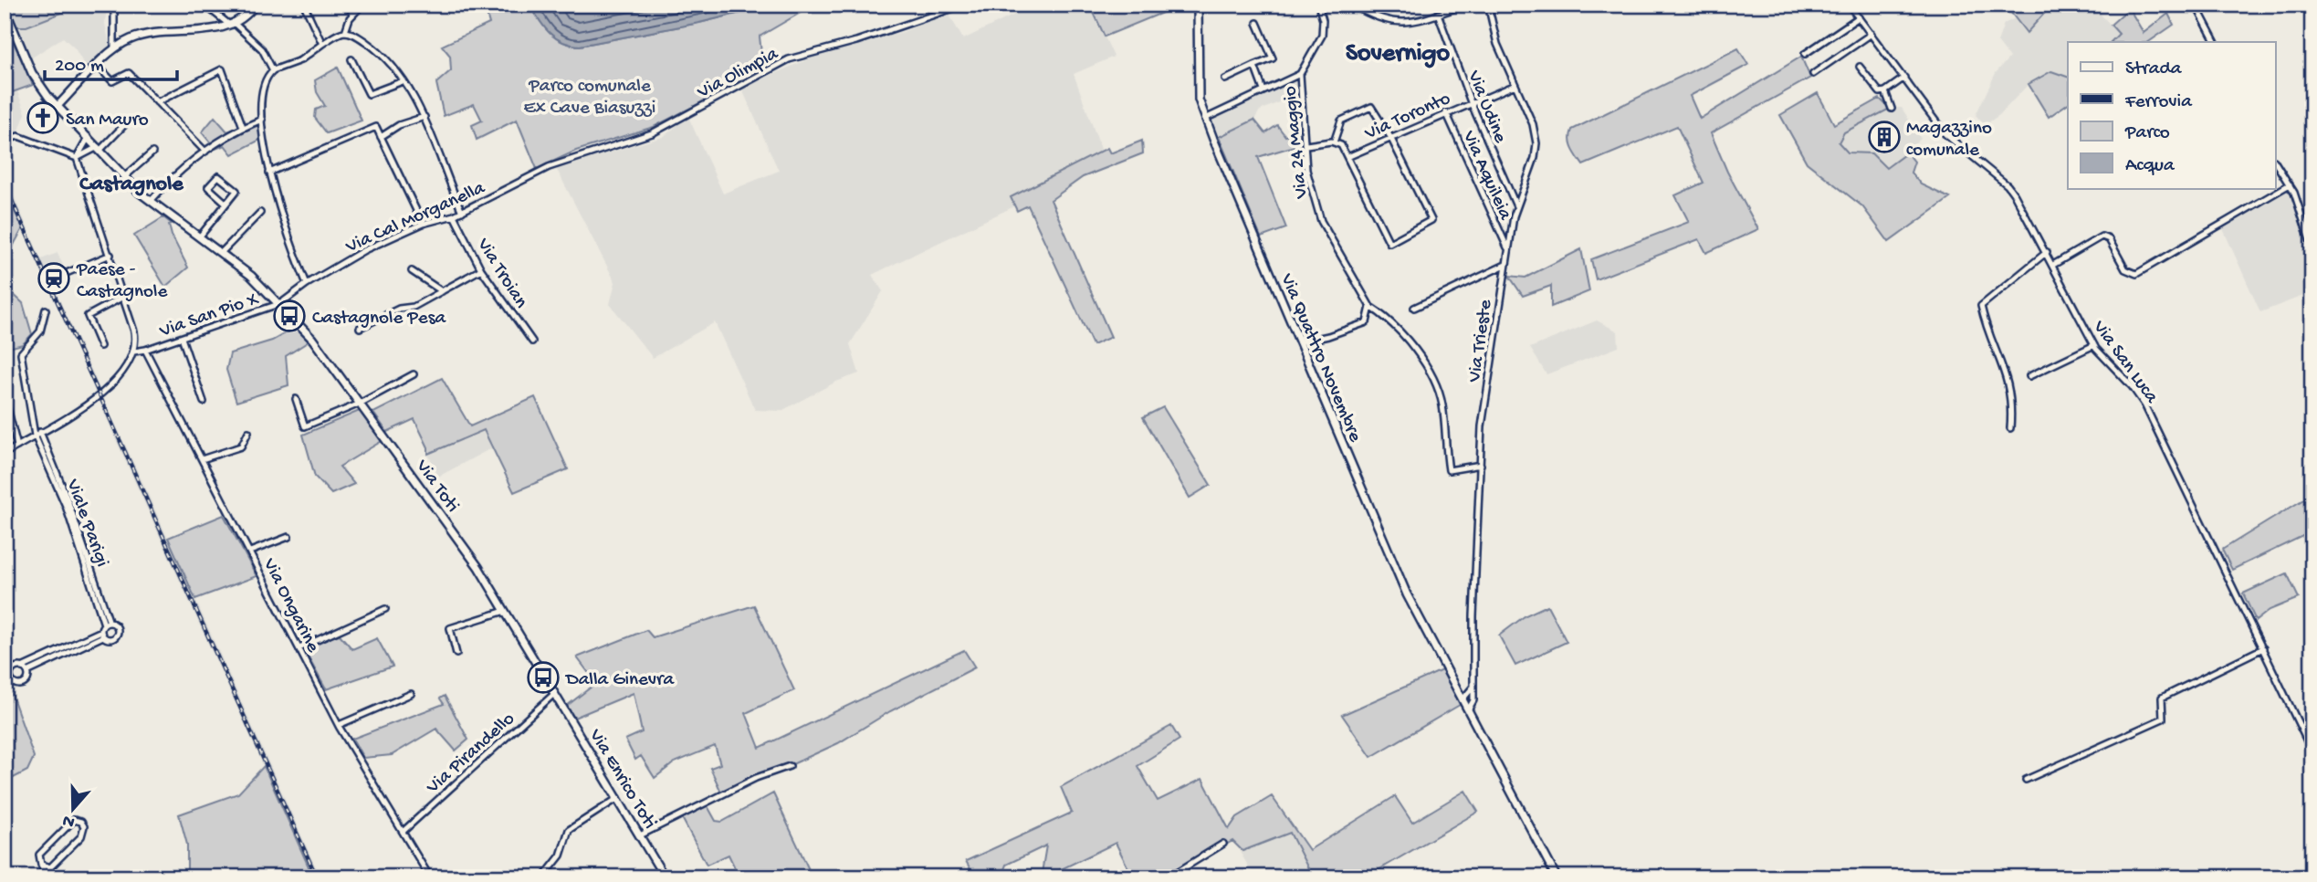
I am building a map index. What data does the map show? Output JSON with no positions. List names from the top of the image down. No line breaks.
{"streets":{"main road":["Via Quattro Novembre","Via Toti","Via Enrico Toti"],"street":["Via Olimpia","Via Udine","Via Toronto","Via 24 Maggio","Via Aquileia","Via Cal Morganella","Via Troian","Via San Pio X","Via Trieste","Via San Luca","Viale Parigi","Via Ongarine","Via Pirandello"]},"crossings":[["Via Olimpia","Via Cal Morganella"],["Via Udine","Via Toronto"],["Via Udine","Via Trieste"],["Via Toronto","Via Aquileia"],["Via Toronto","Via Trieste"],["Via 24 Maggio","Via Trieste"],["Via Aquileia","Via Trieste"],["Via Cal Morganella","Via Troian"],["Via Cal Morganella","Via San Pio X"],["Via Cal Morganella","Via Toti"],["Via San Pio X","Via Toti"],["Via San Pio X","Via Ongarine"],["Via Trieste","Via Quattro Novembre"],["Via Toti","Via Pirandello"],["Via Toti","Via Enrico Toti"],["Via Ongarine","Via Pirandello"],["Via Pirandello","Via Enrico Toti"]],"districts":["Sovernigo","Castagnole"],"parks":["Parco comunale Ex Cave Biasuzzi"],"places":{"church":["San Mauro"],"building":["Magazzino comunale"],"station":["Paese - Castagnole"],"bus stop":["Castagnole Pesa","Dalla Ginevra"]},"legend":["Strada","Ferrovia","Parco","Acqua"],"scale_bar":"200 m","north":"bottom"}
